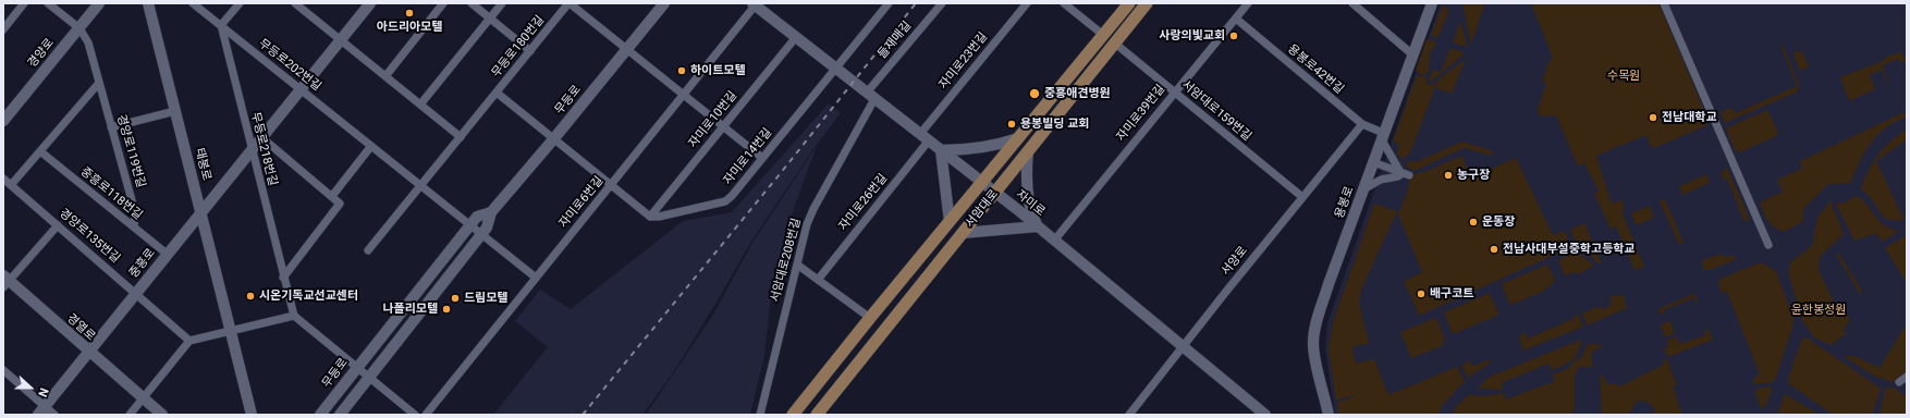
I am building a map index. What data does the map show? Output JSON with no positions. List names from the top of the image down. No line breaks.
{"streets":{"main road":["서암대로"],"street":["들재매길","무등로180번길","경양로","자미로23번길","무등로202번길","용봉로42번길","무등로","서암대로159번길","자미로39번길","자미로10번길","무등로218번길","경양로119번길","자미로14번길","태봉로","중흥로118번길","자미로6번길","자미로26번길","용봉로","자미로","경양로135번길","서암대로208번길","서양로","중흥로","경열로"]},"crossings":[["들재매길","자미로"],["들재매길","서암대로208번길"],["무등로180번길","무등로"],["무등로180번길","자미로10번길"],["무등로180번길","자미로14번길"],["무등로180번길","자미로6번길"],["경양로","경양로119번길"],["자미로23번길","자미로"],["무등로202번길","무등로"],["무등로202번길","무등로218번길"],["무등로202번길","자미로6번길"],["무등로202번길","중흥로"],["용봉로42번길","자미로39번길"],["용봉로42번길","용봉로"],["용봉로42번길","서양로"],["서암대로159번길","자미로39번길"],["서암대로159번길","서암대로"],["서암대로159번길","서양로"],["자미로39번길","자미로"],["자미로10번길","자미로14번길"],["자미로10번길","자미로"],["무등로218번길","중흥로"],["경양로119번길","중흥로118번길"],["자미로14번길","자미로"],["태봉로","중흥로"],["중흥로118번길","중흥로"],["자미로6번길","자미로"],["자미로26번길","자미로"],["자미로","서암대로"],["자미로","서암대로208번길"],["자미로","서양로"],["경양로135번길","중흥로"],["중흥로","경열로"]],"parks":["수목원","윤한봉정원"],"places":["아드리아모텔","사랑의빛교회","하이트모텔","중흥애견병원","전남대학교","용봉빌딩 교회","농구장","운동장","전남사대부설중학고등학교","배구코트","시온기독교선교센터","드림모텔","나폴리모텔"],"north":"right"}
